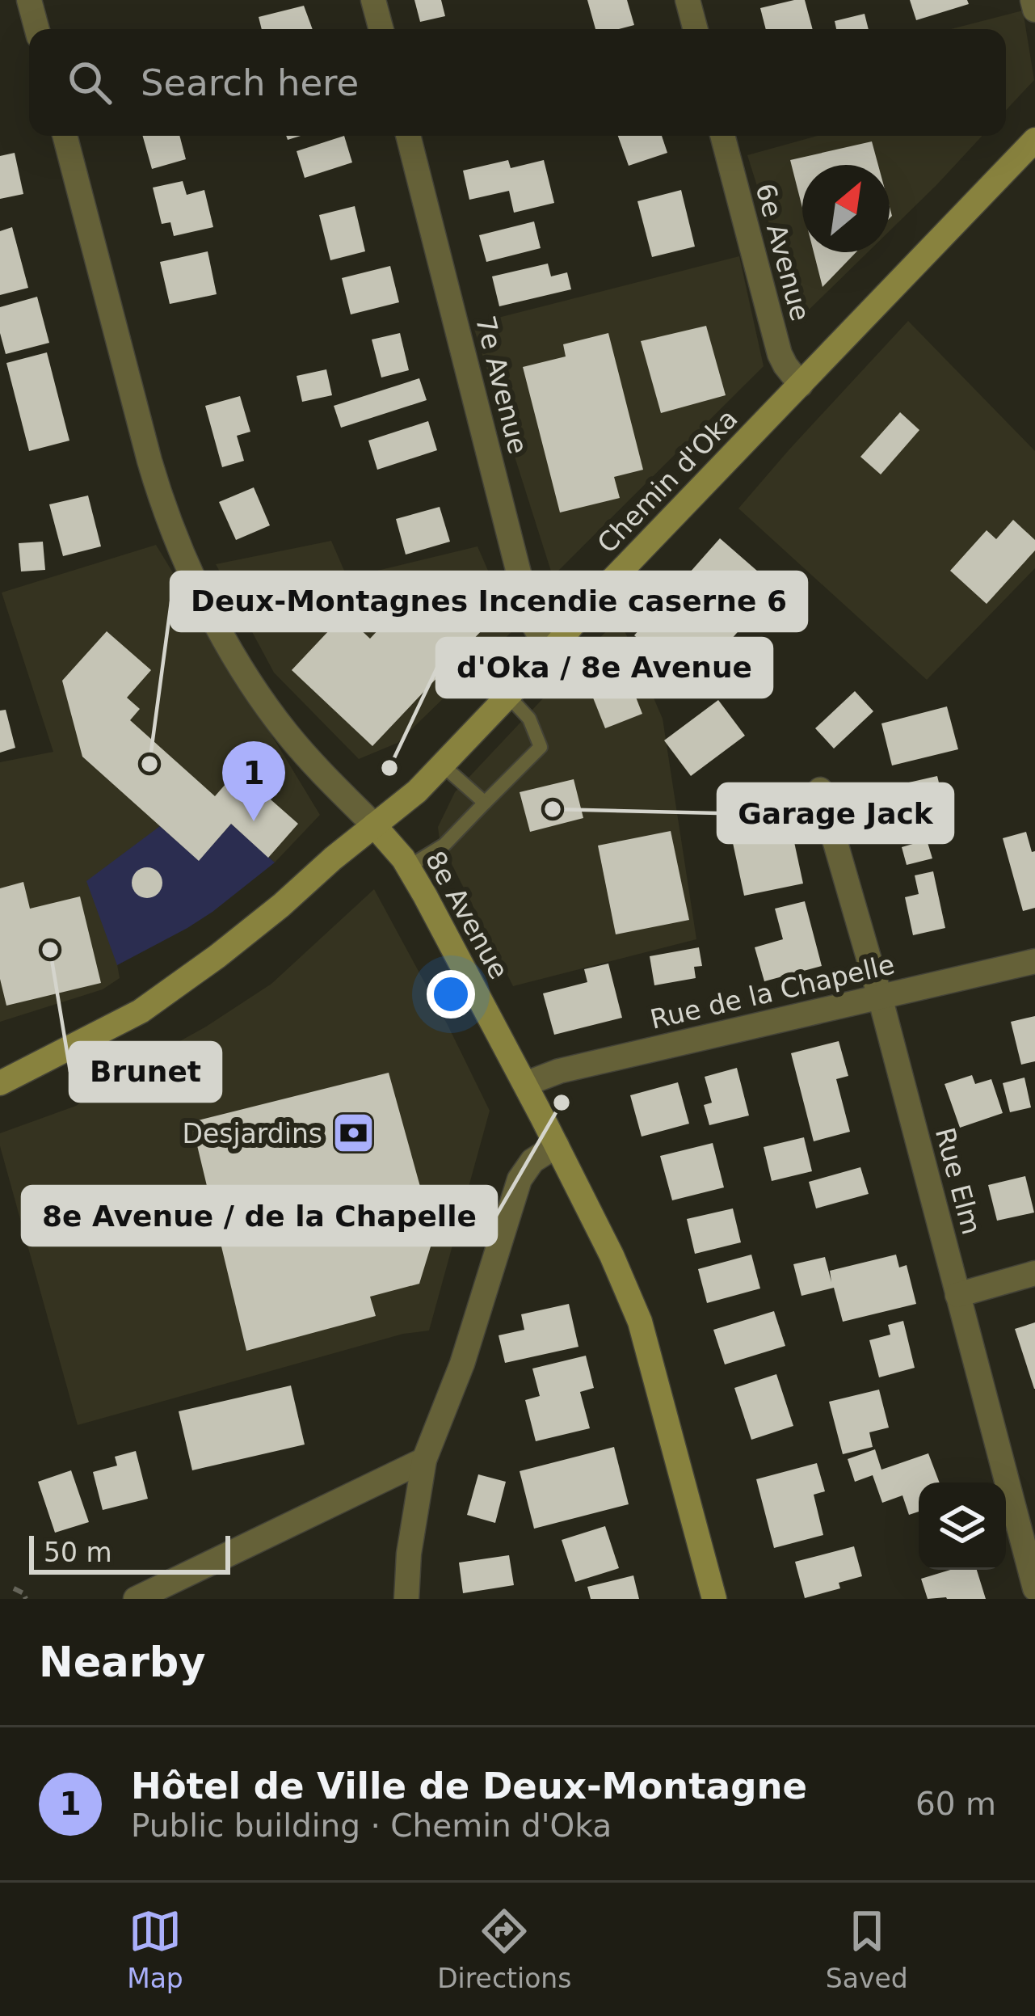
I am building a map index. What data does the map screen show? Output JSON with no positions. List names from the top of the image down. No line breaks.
{"streets":{"main road":["Chemin d'Oka","8e Avenue"],"street":["6e Avenue","7e Avenue","Rue de la Chapelle","Rue Elm"]},"crossings":[["6e Avenue","Chemin d'Oka"],["7e Avenue","Chemin d'Oka"],["Chemin d'Oka","8e Avenue"],["8e Avenue","Rue de la Chapelle"],["Rue de la Chapelle","Rue Elm"]],"places":{"other":["Deux-Montagnes Incendie caserne 6","d'Oka / 8e Avenue","Garage Jack","Brunet","8e Avenue / de la Chapelle"],"bank":["Desjardins"]},"scale_bar":"50 m","north":"top right","page":{"search":"Search here","pins":"1","scale":"50 m","heading":"Nearby","list":[{"mark":"1","name":"Hôtel de Ville de Deux-Montagne","note":"Public building · Chemin d'Oka","value":"60 m"}],"nav":["Map","Directions","Saved"]}}
